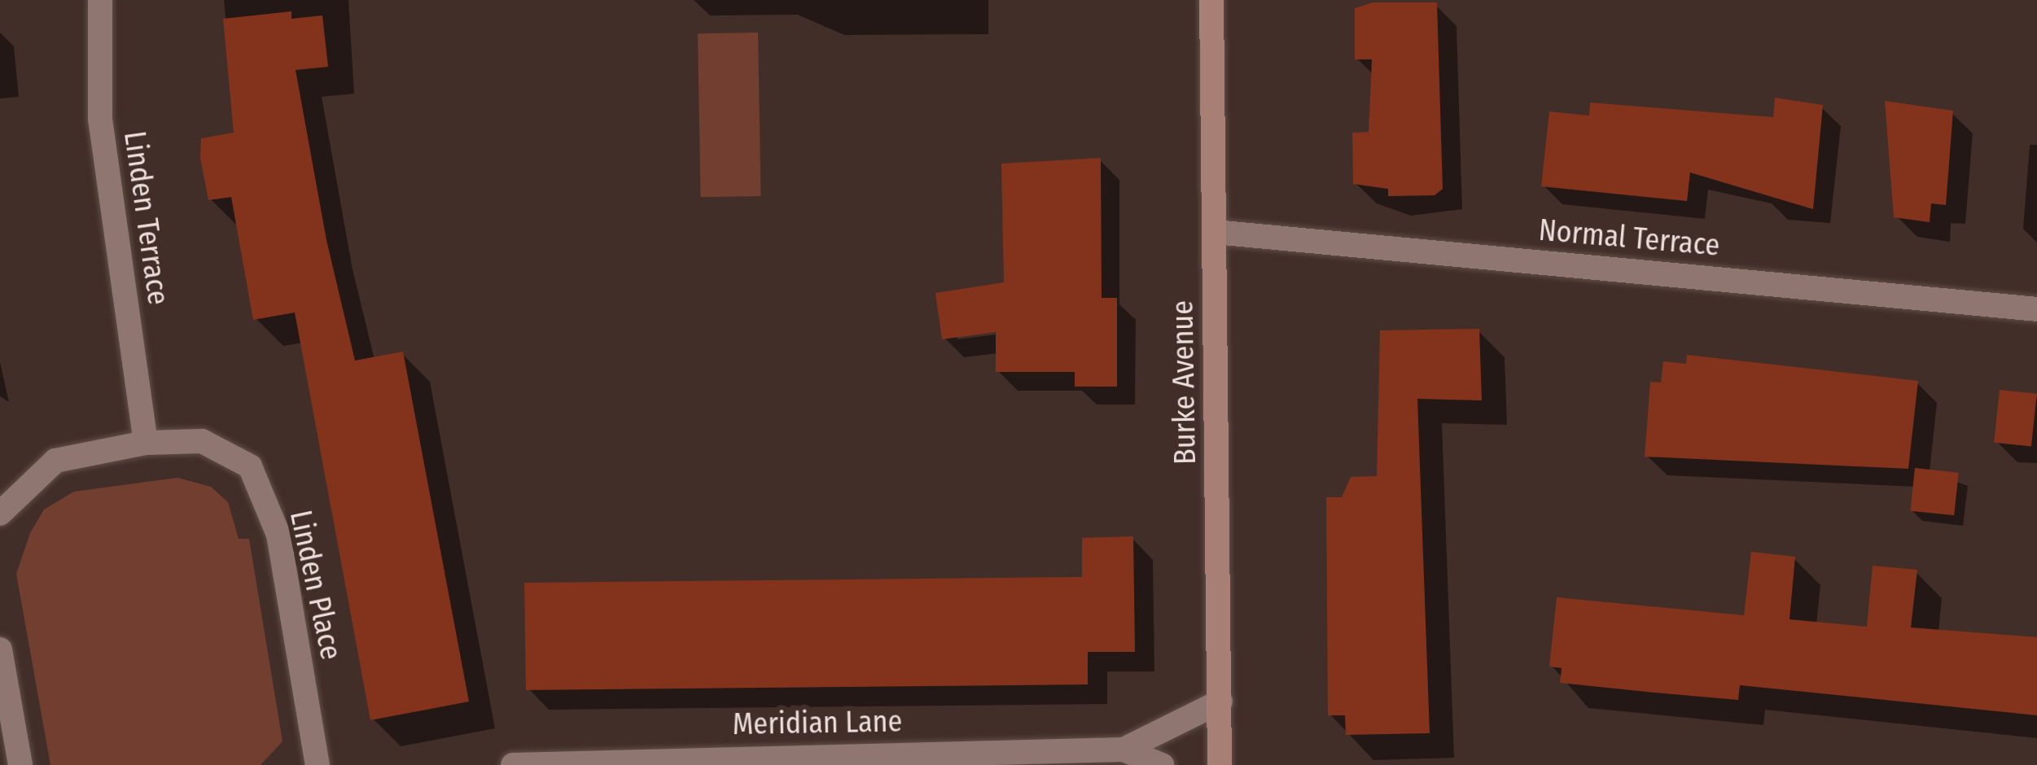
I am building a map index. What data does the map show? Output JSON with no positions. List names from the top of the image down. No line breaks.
{"streets":{"street":["Linden Terrace","Normal Terrace","Burke Avenue","Linden Place","Meridian Lane"]},"crossings":[["Linden Terrace","Linden Place"],["Normal Terrace","Burke Avenue"],["Burke Avenue","Meridian Lane"]]}
